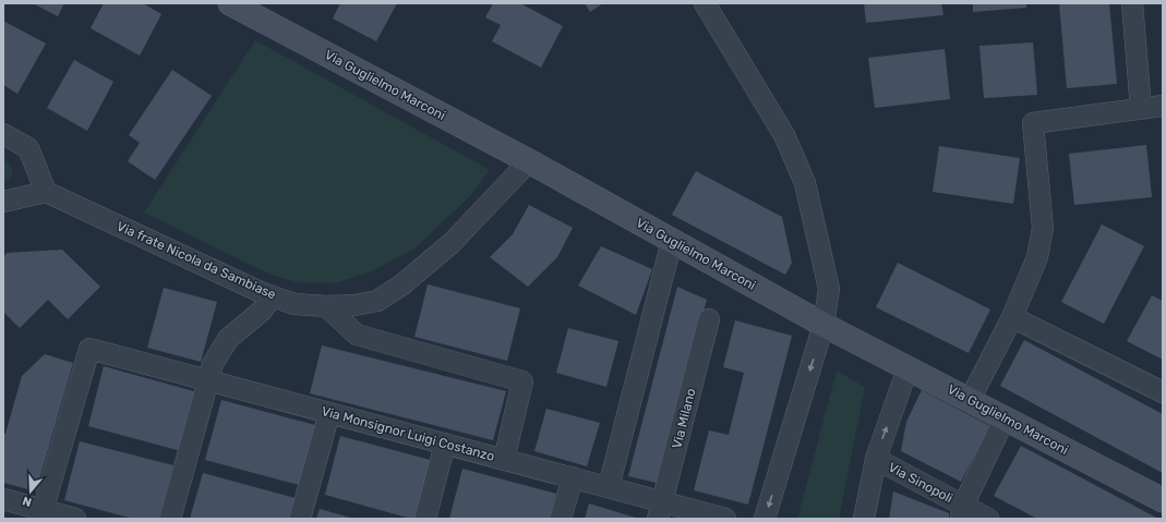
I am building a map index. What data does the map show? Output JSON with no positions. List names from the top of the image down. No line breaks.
{"streets":{"main road":["Via Guglielmo Marconi"],"street":["Via frate Nicola da Sambiase","Via Milano","Via Monsignor Luigi Costanzo","Via Sinopoli"]},"crossings":[["Via Guglielmo Marconi","Via frate Nicola da Sambiase"],["Via Milano","Via Monsignor Luigi Costanzo"]],"north":"bottom"}
